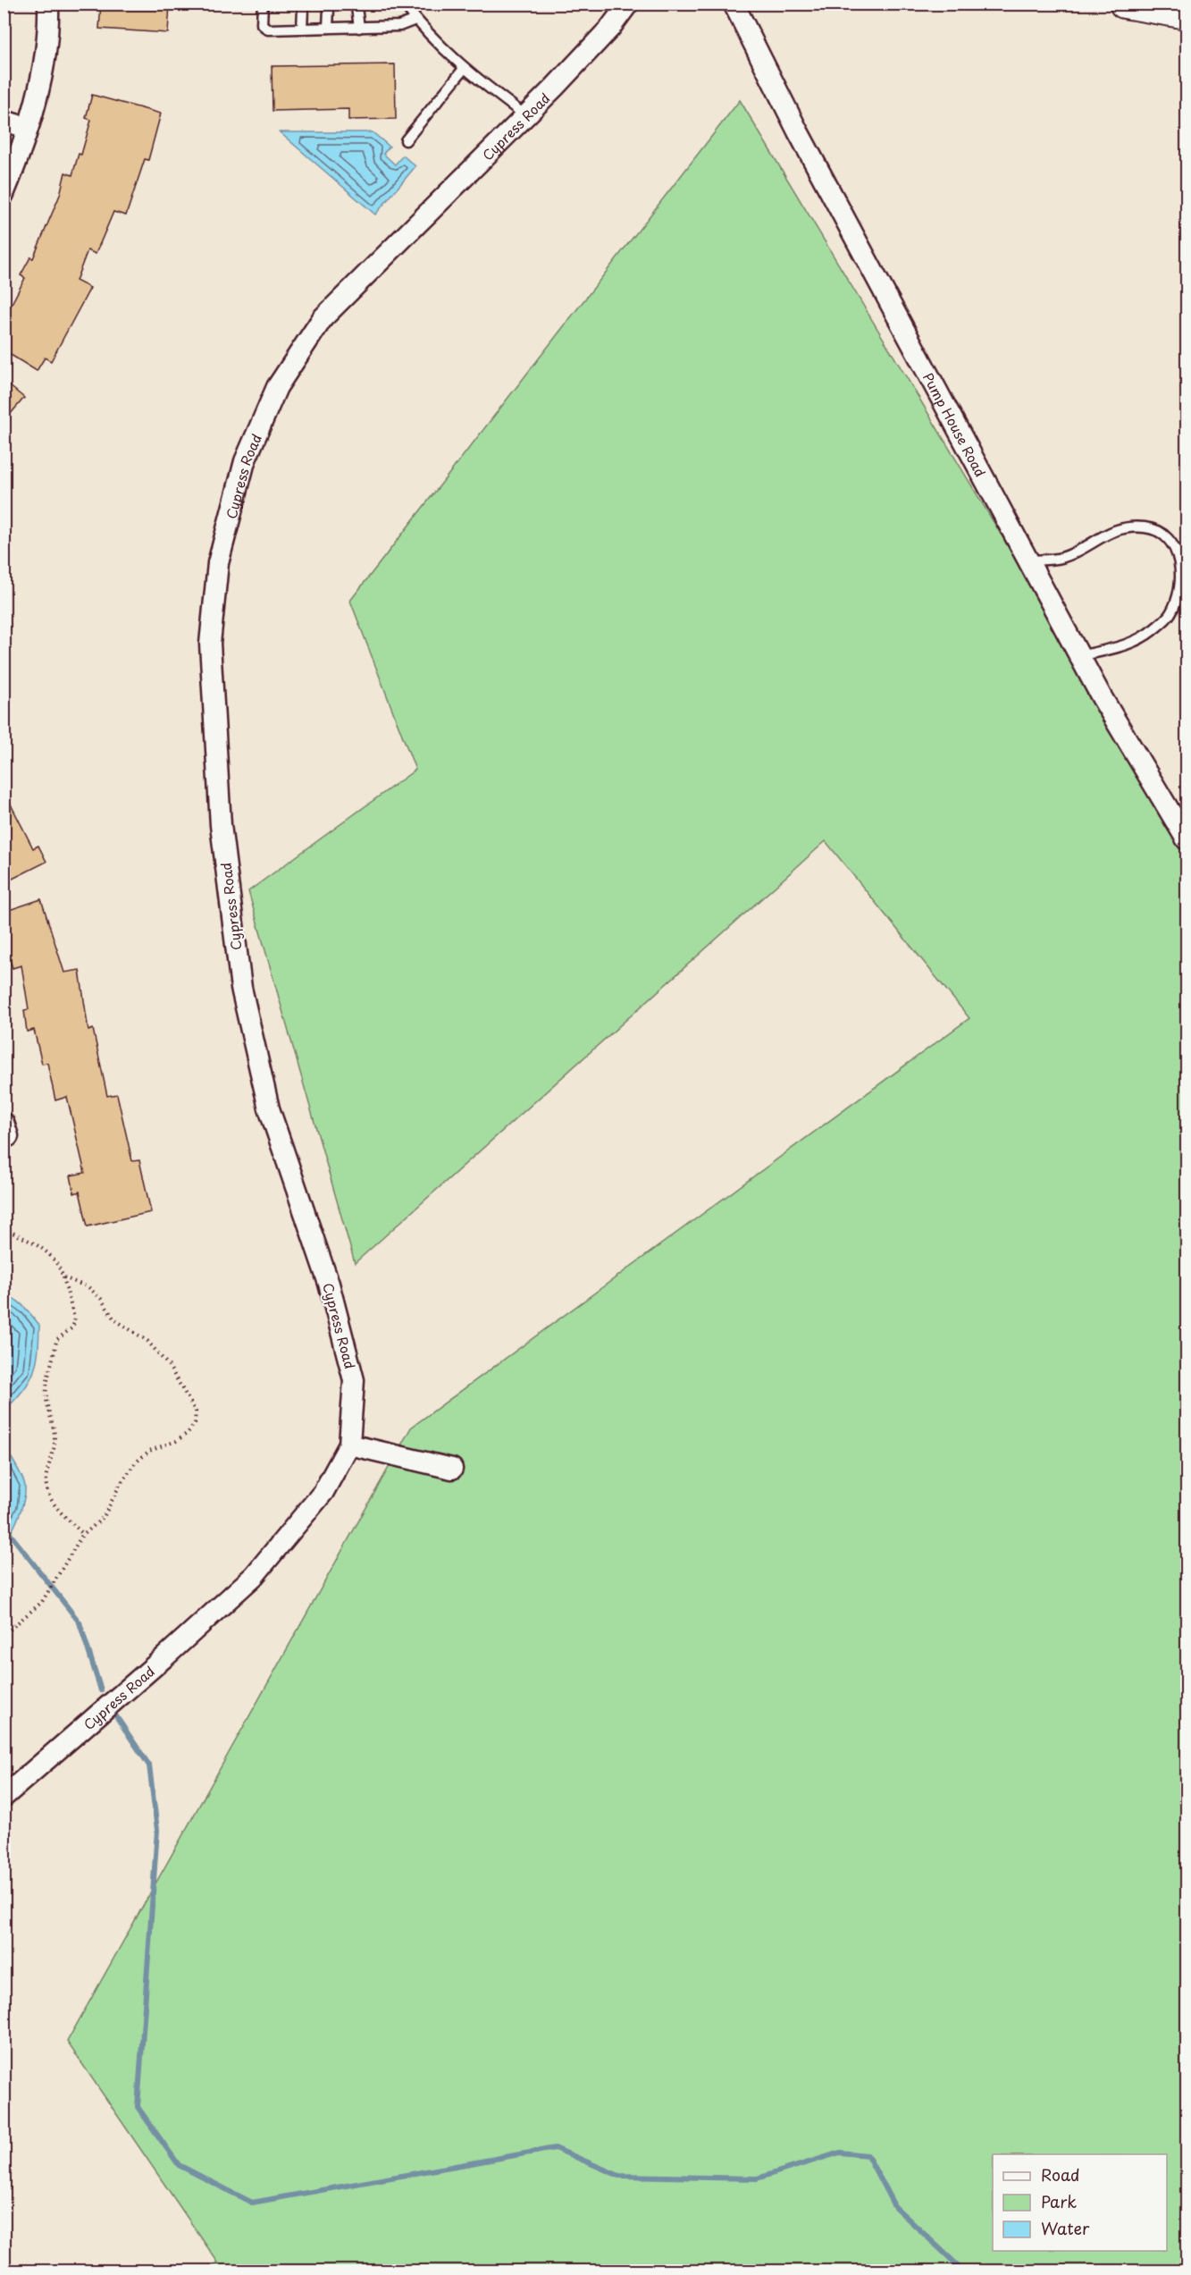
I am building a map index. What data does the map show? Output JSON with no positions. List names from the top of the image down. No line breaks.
{"streets":{"street":["Cypress Road","Pump House Road"]},"legend":["Road","Park","Water"]}
